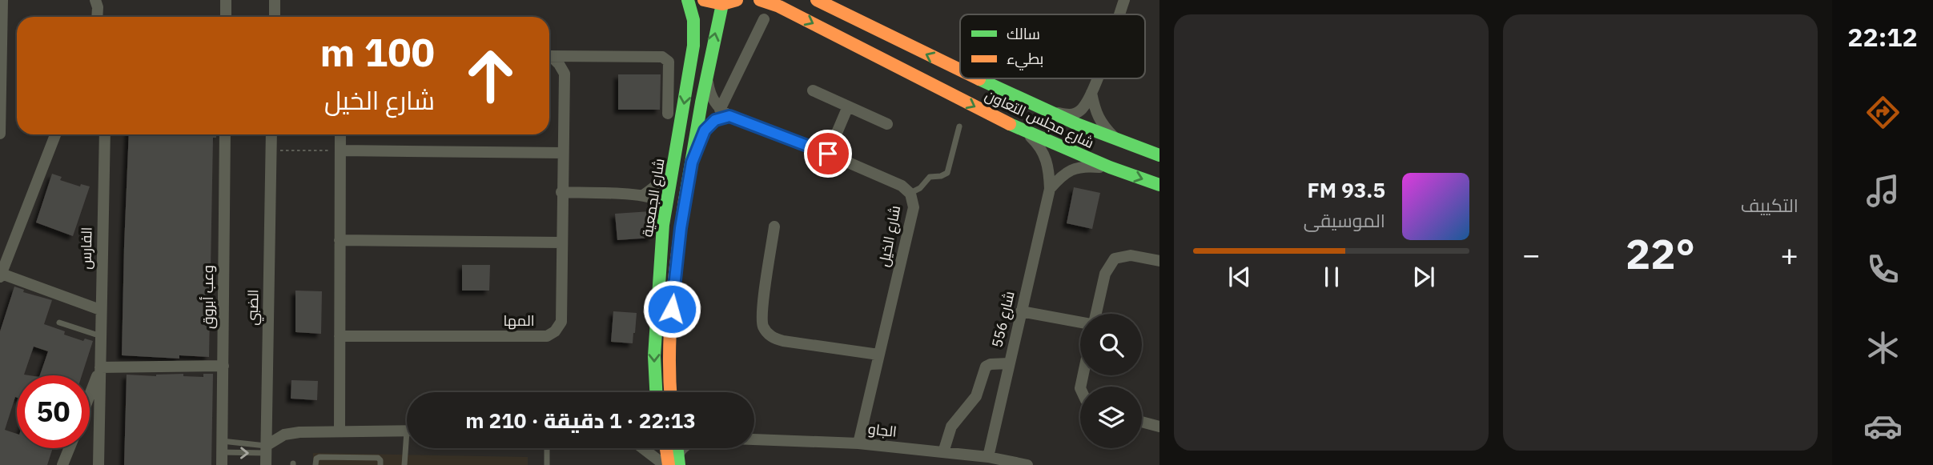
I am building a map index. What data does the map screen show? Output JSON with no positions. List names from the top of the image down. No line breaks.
{"streets":{"main road":["شارع مجلس التعاون","شارع الجمعية"],"street":["شارع الخيل","الفارس","وعب أبروق","الضبي","شارع 556","المها","الجاو"]},"crossings":[["شارع مجلس التعاون","شارع 556"],["شارع الخيل","الجاو"],["شارع 556","الجاو"]],"legend":["سالك","بطيء"],"page":{"tabs":"22:12","tile":"التكييف","turn":["100 m","شارع الخيل"],"song":["93.5 FM","الموسيقى"],"heat":["−","22°","+"],"limit":"50","trip":"22:13 · 1 دقيقة · 210 m"}}
